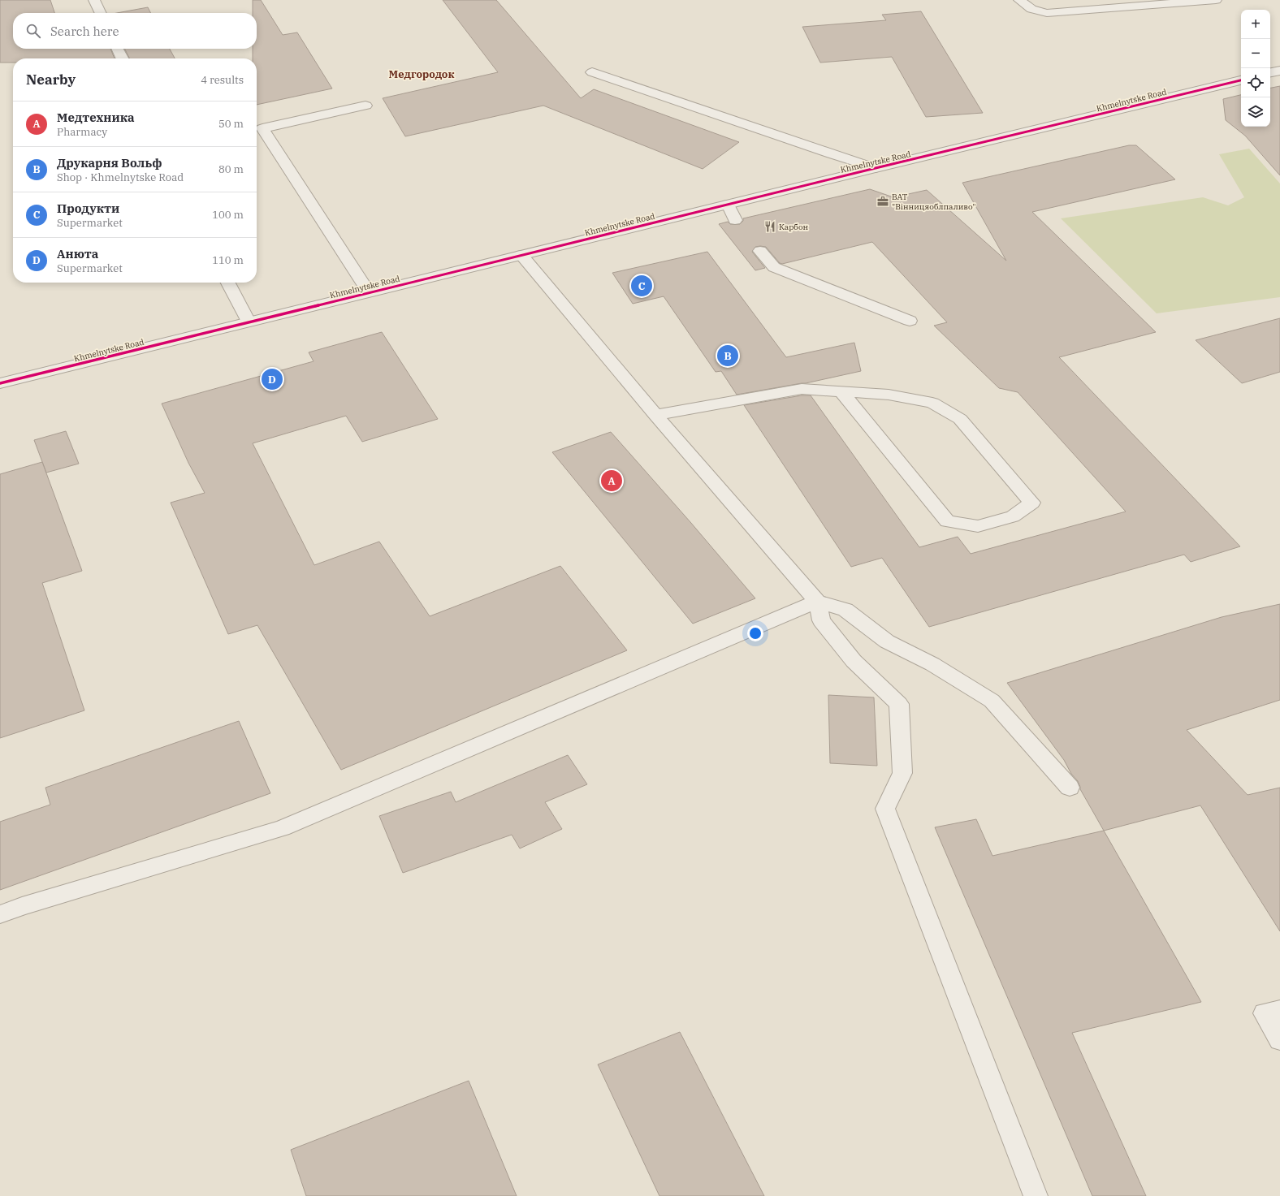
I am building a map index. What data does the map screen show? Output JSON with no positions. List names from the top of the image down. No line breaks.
{"streets":{"street":["Khmelnytske Road"]},"districts":["Медгородок"],"places":{"office":["ВАТ \"Вінницяоблпаливо\""],"restaurant":["Карбон"]},"page":{"map_buttons":["+","−"],"search":"Search here","heading":["Nearby","4 results"],"list":[{"mark":"A","name":"Медтехника","note":"Pharmacy","value":"50 m"},{"mark":"B","name":"Друкарня Вольф","note":"Shop · Khmelnytske Road","value":"80 m"},{"mark":"C","name":"Продукти","note":"Supermarket","value":"100 m"},{"mark":"D","name":"Анюта","note":"Supermarket","value":"110 m"}],"pins":["C","B","D","A"]}}
